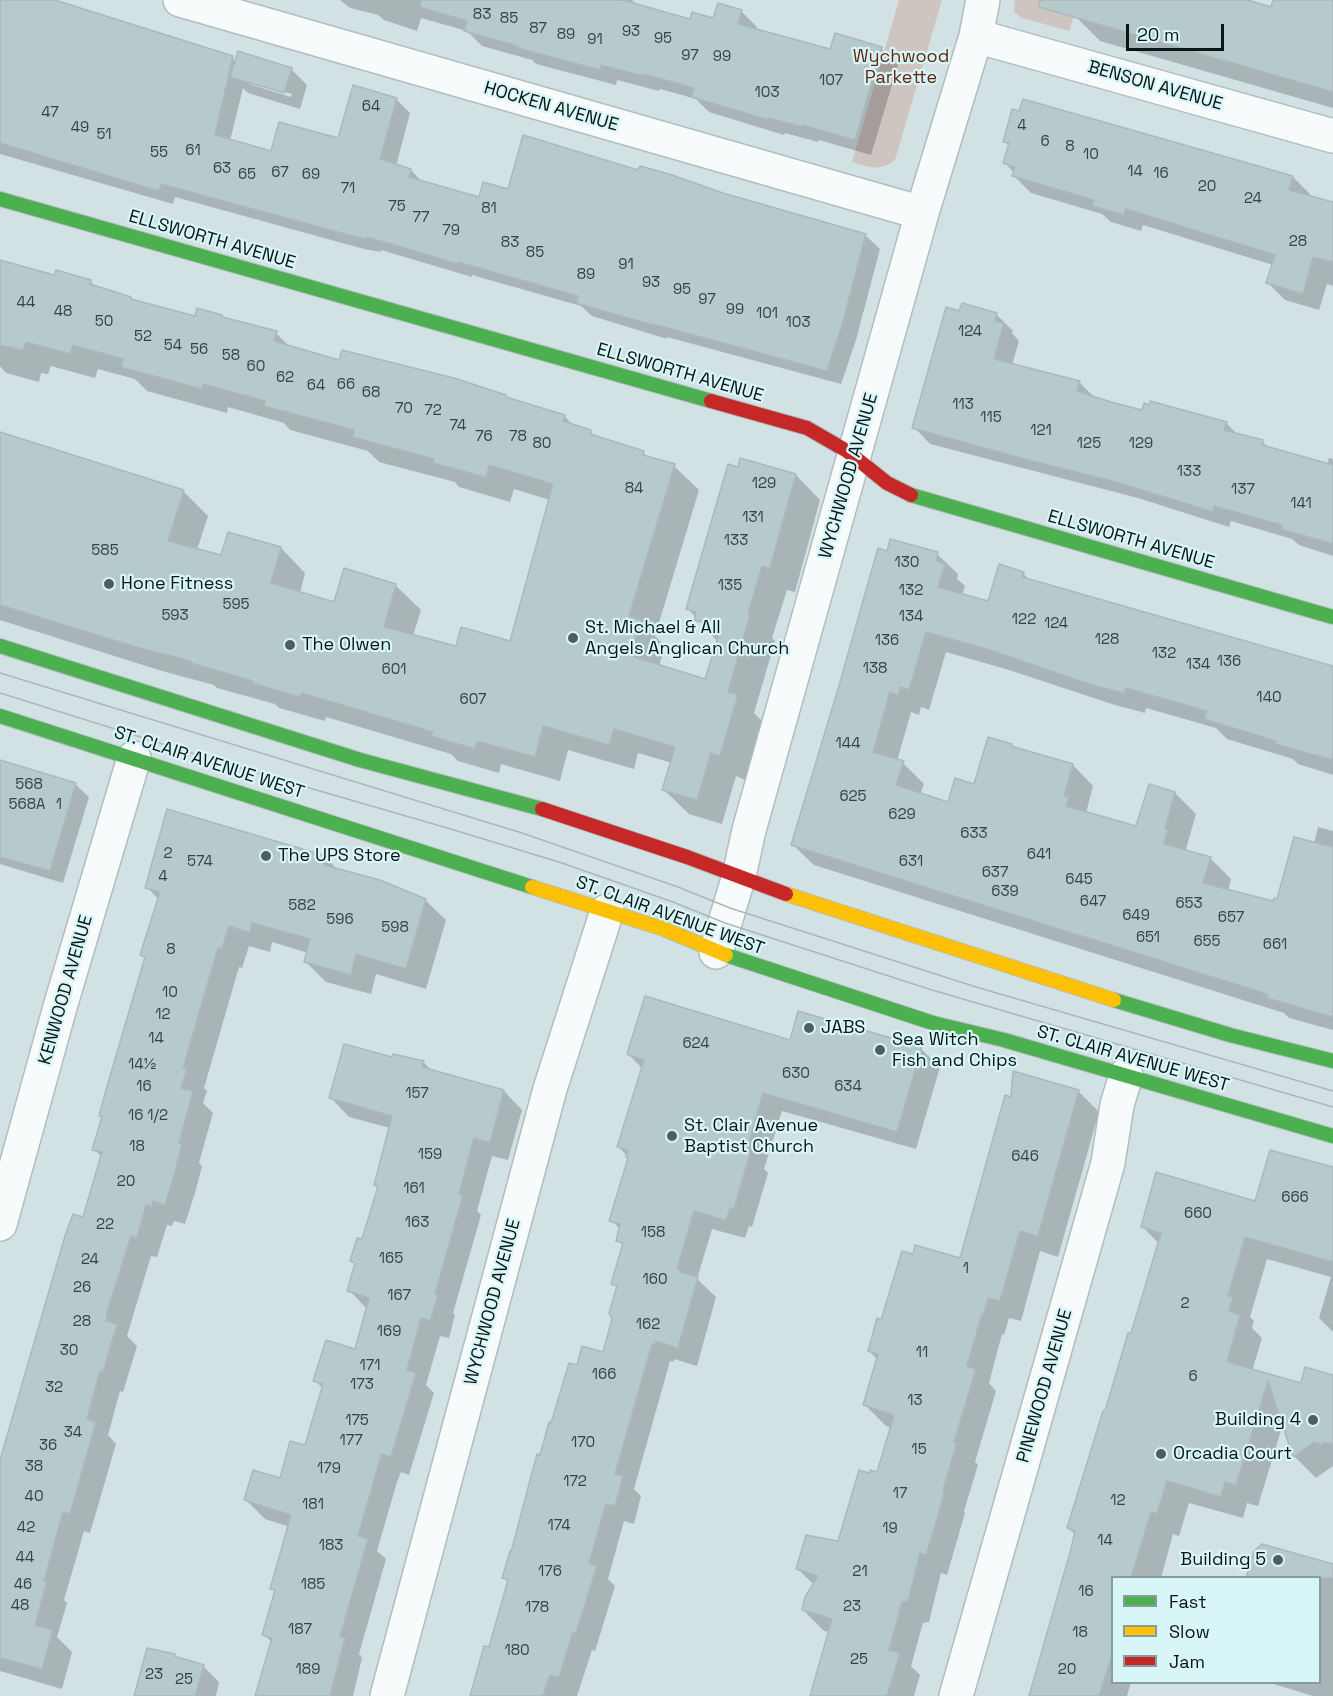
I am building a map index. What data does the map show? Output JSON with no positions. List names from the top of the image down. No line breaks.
{"streets":{"main road":["ELLSWORTH AVENUE","ST. CLAIR AVENUE WEST"],"street":["BENSON AVENUE","HOCKEN AVENUE","WYCHWOOD AVENUE","KENWOOD AVENUE","PINEWOOD AVENUE"]},"crossings":[["BENSON AVENUE","WYCHWOOD AVENUE"],["HOCKEN AVENUE","WYCHWOOD AVENUE"],["ELLSWORTH AVENUE","WYCHWOOD AVENUE"],["WYCHWOOD AVENUE","ST. CLAIR AVENUE WEST"],["ST. CLAIR AVENUE WEST","KENWOOD AVENUE"],["ST. CLAIR AVENUE WEST","PINEWOOD AVENUE"]],"parks":["Wychwood Parkette"],"places":["Hone Fitness","St. Michael & All Angels Anglican Church","The Olwen","The UPS Store","JABS","Sea Witch Fish and Chips","St. Clair Avenue Baptist Church","Building 4","Orcadia Court","Building 5"],"house_numbers":["83","85","87","93","89","95","91","97","99","107","103","64","47","4","49","51","6","8","61","55","10","63","14","67","16","65","69","20","71","24","75","81","77","79","28","83","85","91","89","93","95","97","44","99","48","101","50","103","124","52","54","56","58","60","62","66","64","68","113","70","72","115","74","121","76","78","80","125","129","133","129","84","137","141","131","133","585","130","135","132","595","593","134","122","124","128","136","132","136","134","138","601","140","607","144","568","625","568A","1","629","633","2","641","574","631","637","4","645","639","647","653","582","649","657","596","598","651","655","661","8","10","12","14","624","14½","630","16","634","157","16 1/2","18","159","646","20","161","666","660","163","22","158","165","24","1","160","26","167","2","28","162","169","30","11","171","166","6","173","32","13","175","34","177","170","36","15","38","179","172","17","40","12","181","174","42","19","14","183","44","176","21","46","185","16","48","23","178","187","18","180","25","189","20","23","25"],"legend":["Fast","Slow","Jam"],"scale_bar":"20 m"}
